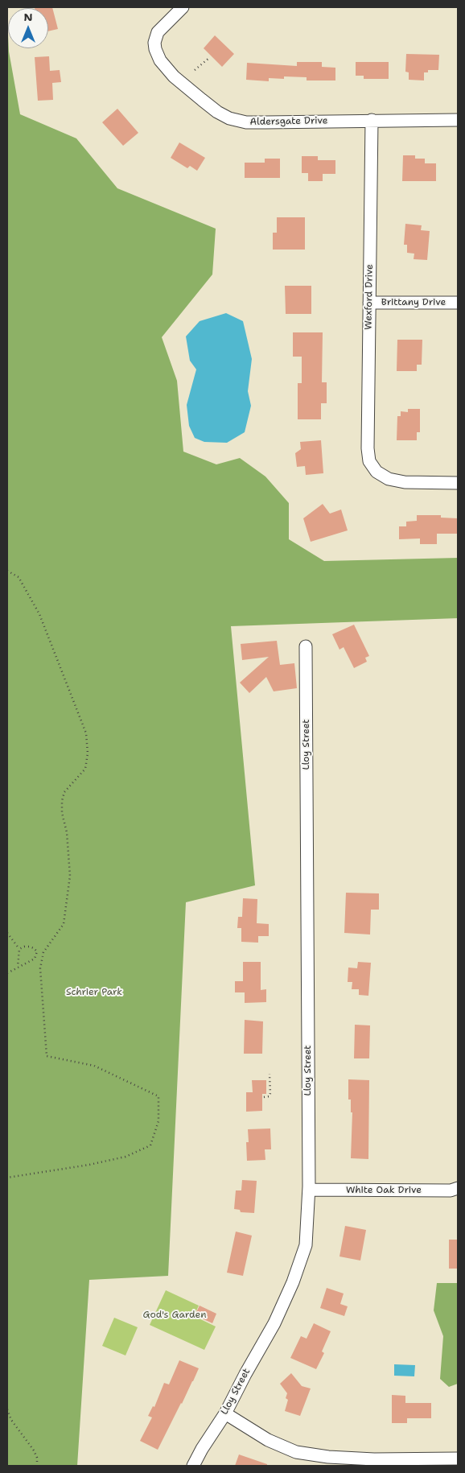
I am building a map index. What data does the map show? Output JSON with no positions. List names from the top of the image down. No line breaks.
{"streets":{"street":["Aldersgate Drive","Wexford Drive","Brittany Drive","Lloy Street","White Oak Drive"]},"crossings":[["Aldersgate Drive","Wexford Drive"],["Wexford Drive","Brittany Drive"],["Lloy Street","White Oak Drive"]],"parks":["Schrier Park","God's Garden"],"north":"top"}
